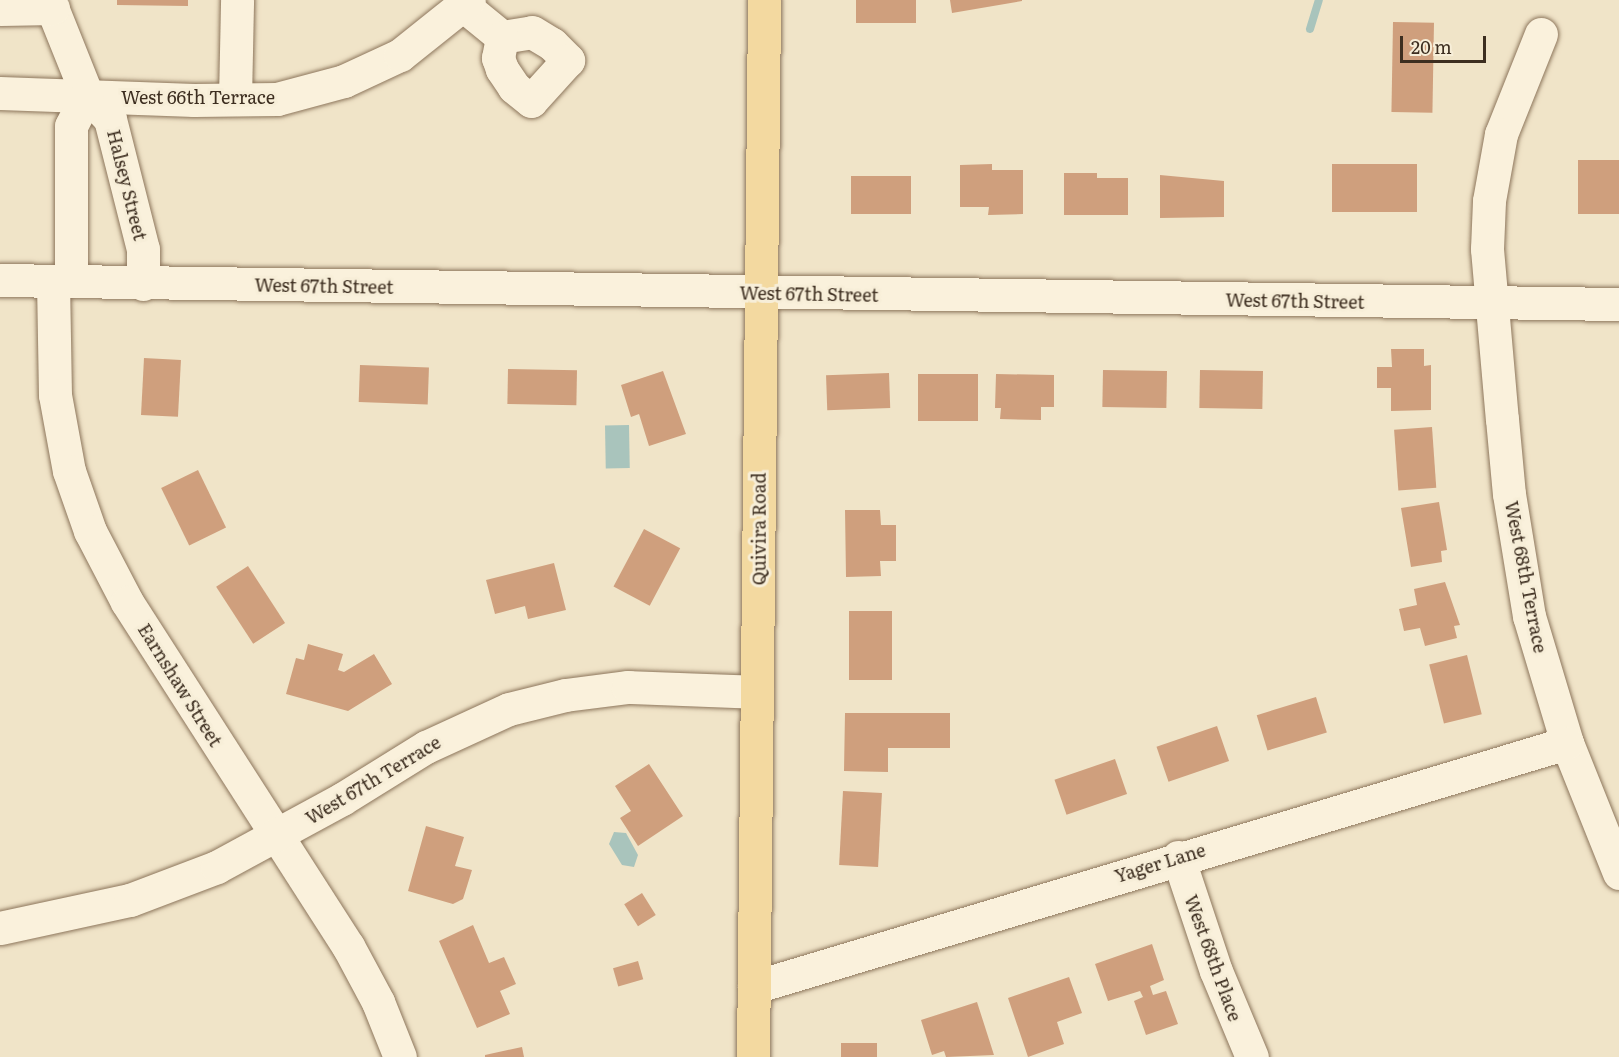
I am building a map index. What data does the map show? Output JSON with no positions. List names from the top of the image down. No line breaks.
{"streets":{"main road":["Quivira Road"],"street":["West 66th Terrace","Halsey Street","West 67th Street","West 68th Terrace","Earnshaw Street","West 67th Terrace","Yager Lane","West 68th Place"]},"crossings":[["West 66th Terrace","Halsey Street"],["Halsey Street","West 67th Street"],["West 67th Street","Quivira Road"],["West 67th Street","West 68th Terrace"],["West 67th Street","Earnshaw Street"],["Quivira Road","West 67th Terrace"],["Quivira Road","Yager Lane"],["West 68th Terrace","Yager Lane"],["Earnshaw Street","West 67th Terrace"],["Yager Lane","West 68th Place"]],"scale_bar":"20 m"}
